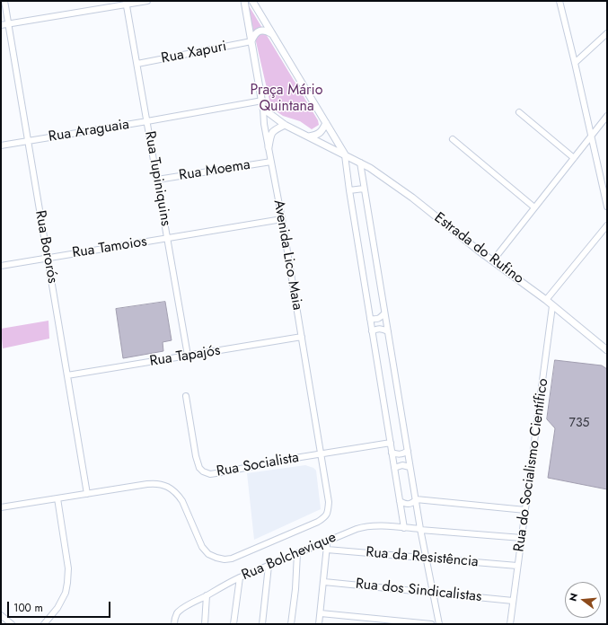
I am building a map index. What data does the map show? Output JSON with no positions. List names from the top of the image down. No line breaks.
{"streets":{"street":["Rua Xapuri","Rua Araguaia","Rua Moema","Rua Tupiniquins","Rua Bororós","Rua Tamoios","Estrada do Rufino","Avenida Lico Maia","Rua Tapajós","Rua Socialista","Rua do Socialismo Científico","Rua Bolchevique","Rua da Resistência","Rua dos Sindicalistas"]},"crossings":[["Rua Xapuri","Rua Tupiniquins"],["Rua Xapuri","Avenida Lico Maia"],["Rua Araguaia","Rua Tupiniquins"],["Rua Araguaia","Rua Bororós"],["Rua Araguaia","Avenida Lico Maia"],["Rua Moema","Rua Tupiniquins"],["Rua Moema","Avenida Lico Maia"],["Rua Tupiniquins","Rua Tamoios"],["Rua Tupiniquins","Rua Tapajós"],["Rua Bororós","Rua Tamoios"],["Rua Bororós","Avenida Lico Maia"],["Rua Bororós","Rua Tapajós"],["Rua Tamoios","Avenida Lico Maia"],["Estrada do Rufino","Avenida Lico Maia"],["Estrada do Rufino","Rua do Socialismo Científico"],["Avenida Lico Maia","Rua Tapajós"],["Avenida Lico Maia","Rua Socialista"],["Rua do Socialismo Científico","Rua Bolchevique"],["Rua do Socialismo Científico","Rua da Resistência"],["Rua do Socialismo Científico","Rua dos Sindicalistas"]],"parks":["Praça Mário Quintana"],"house_numbers":["735"],"scale_bar":"100 m","north":"left"}
